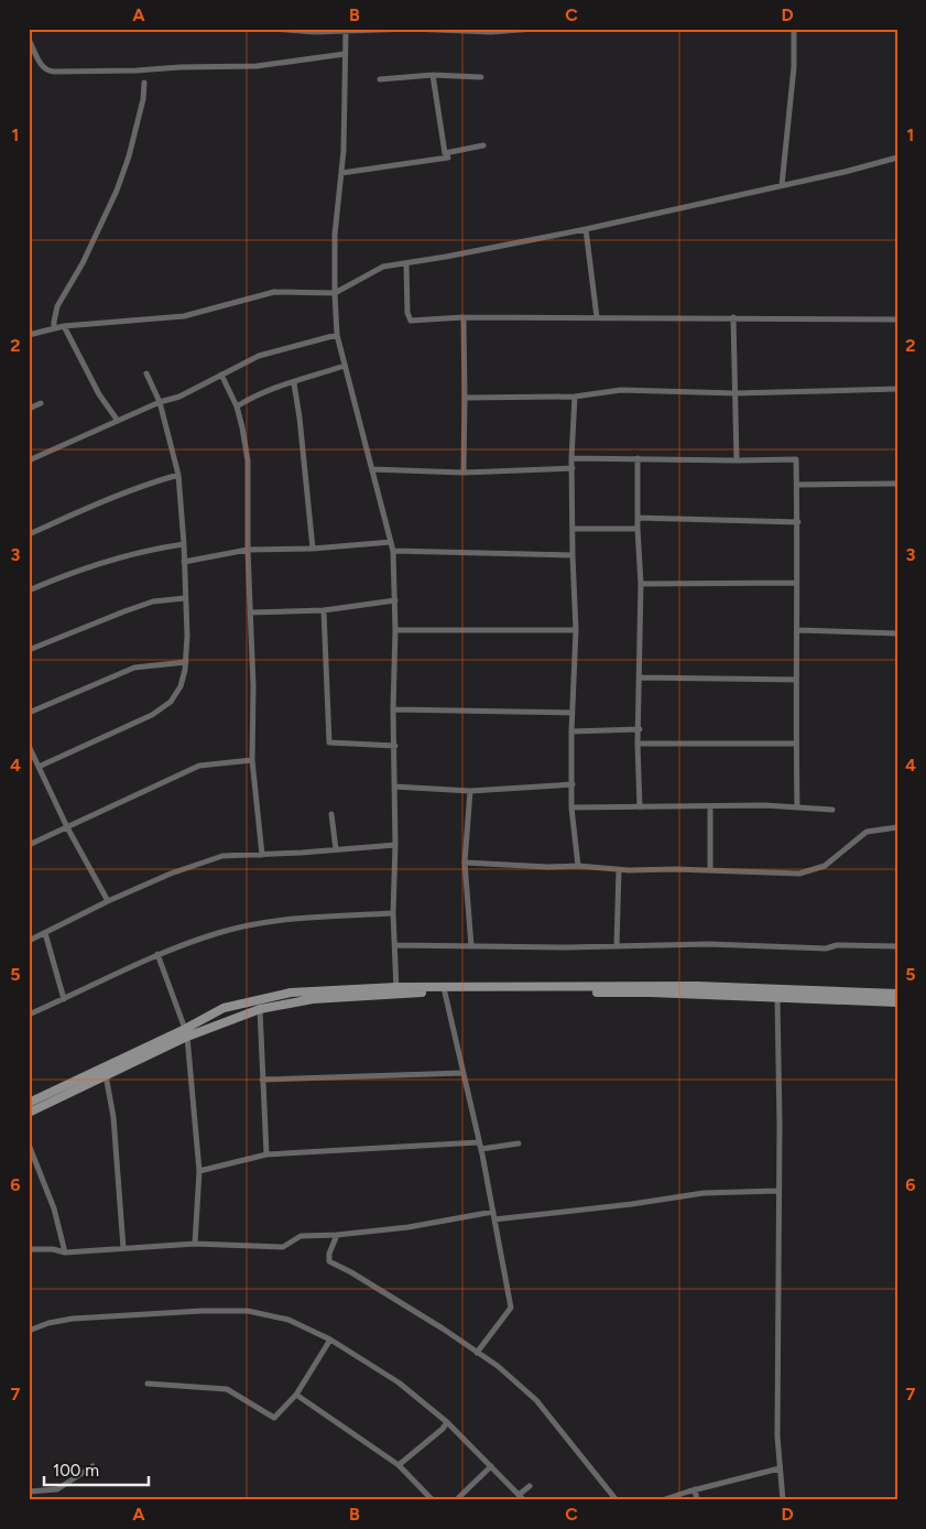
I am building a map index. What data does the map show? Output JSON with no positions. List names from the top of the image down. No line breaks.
{"scale_bar":"100 m","grid":{"columns":["A","B","C","D"],"rows":["1","2","3","4","5","6","7"]}}
